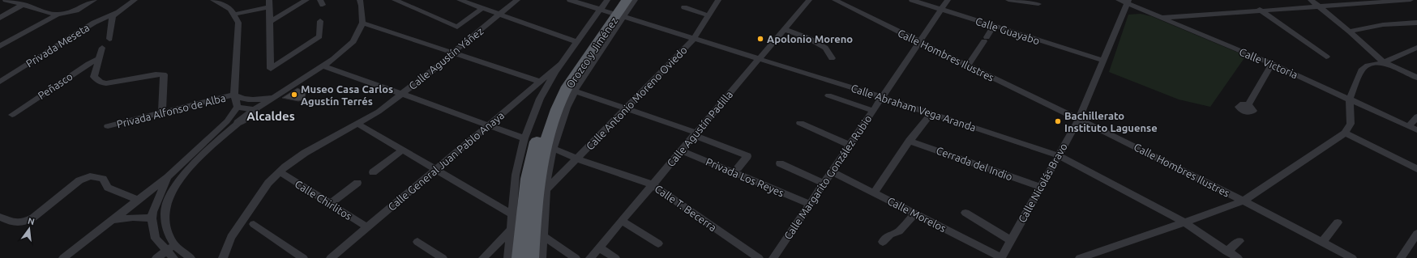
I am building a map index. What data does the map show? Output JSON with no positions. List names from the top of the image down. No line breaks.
{"streets":{"highway":["Orozco y Jiménez"],"street":["Calle Guayabo","Privada Meseta","Calle Hombres Ilustres","Calle Agustín Yáñez","Calle Victoria","Peñasco","Calle Antonio Moreno Oviedo","Calle Abraham Vega Aranda","Privada Alfonso de Alba","Calle Agustín Padilla","Calle General Juan Pablo Anaya","Cerrada del Indio","Privada Los Reyes","Calle Margarito González Rubio","Calle Nicolás Bravo","Calle Chirlitos","Calle T. Becerra","Calle Morelos"]},"crossings":[["Calle Guayabo","Calle Margarito González Rubio"],["Calle Guayabo","Calle Nicolás Bravo"],["Orozco y Jiménez","Calle Antonio Moreno Oviedo"],["Orozco y Jiménez","Calle Abraham Vega Aranda"],["Orozco y Jiménez","Calle T. Becerra"],["Calle Hombres Ilustres","Calle Margarito González Rubio"],["Calle Hombres Ilustres","Calle Nicolás Bravo"],["Calle Agustín Yáñez","Calle Chirlitos"],["Calle Victoria","Calle Nicolás Bravo"],["Calle Antonio Moreno Oviedo","Calle Abraham Vega Aranda"],["Calle Antonio Moreno Oviedo","Calle T. Becerra"],["Calle Abraham Vega Aranda","Calle Agustín Padilla"],["Calle Abraham Vega Aranda","Calle Margarito González Rubio"],["Calle Abraham Vega Aranda","Calle Nicolás Bravo"],["Calle Agustín Padilla","Privada Los Reyes"],["Calle Agustín Padilla","Calle T. Becerra"],["Calle General Juan Pablo Anaya","Calle Chirlitos"],["Cerrada del Indio","Calle Nicolás Bravo"],["Privada Los Reyes","Calle Margarito González Rubio"],["Calle Margarito González Rubio","Calle Morelos"],["Calle Nicolás Bravo","Calle Morelos"]],"districts":["Alcaldes"],"places":["Apolonio Moreno","Museo Casa Carlos Agustín Terrés","Bachillerato Instituto Laguense"],"north":"top"}
